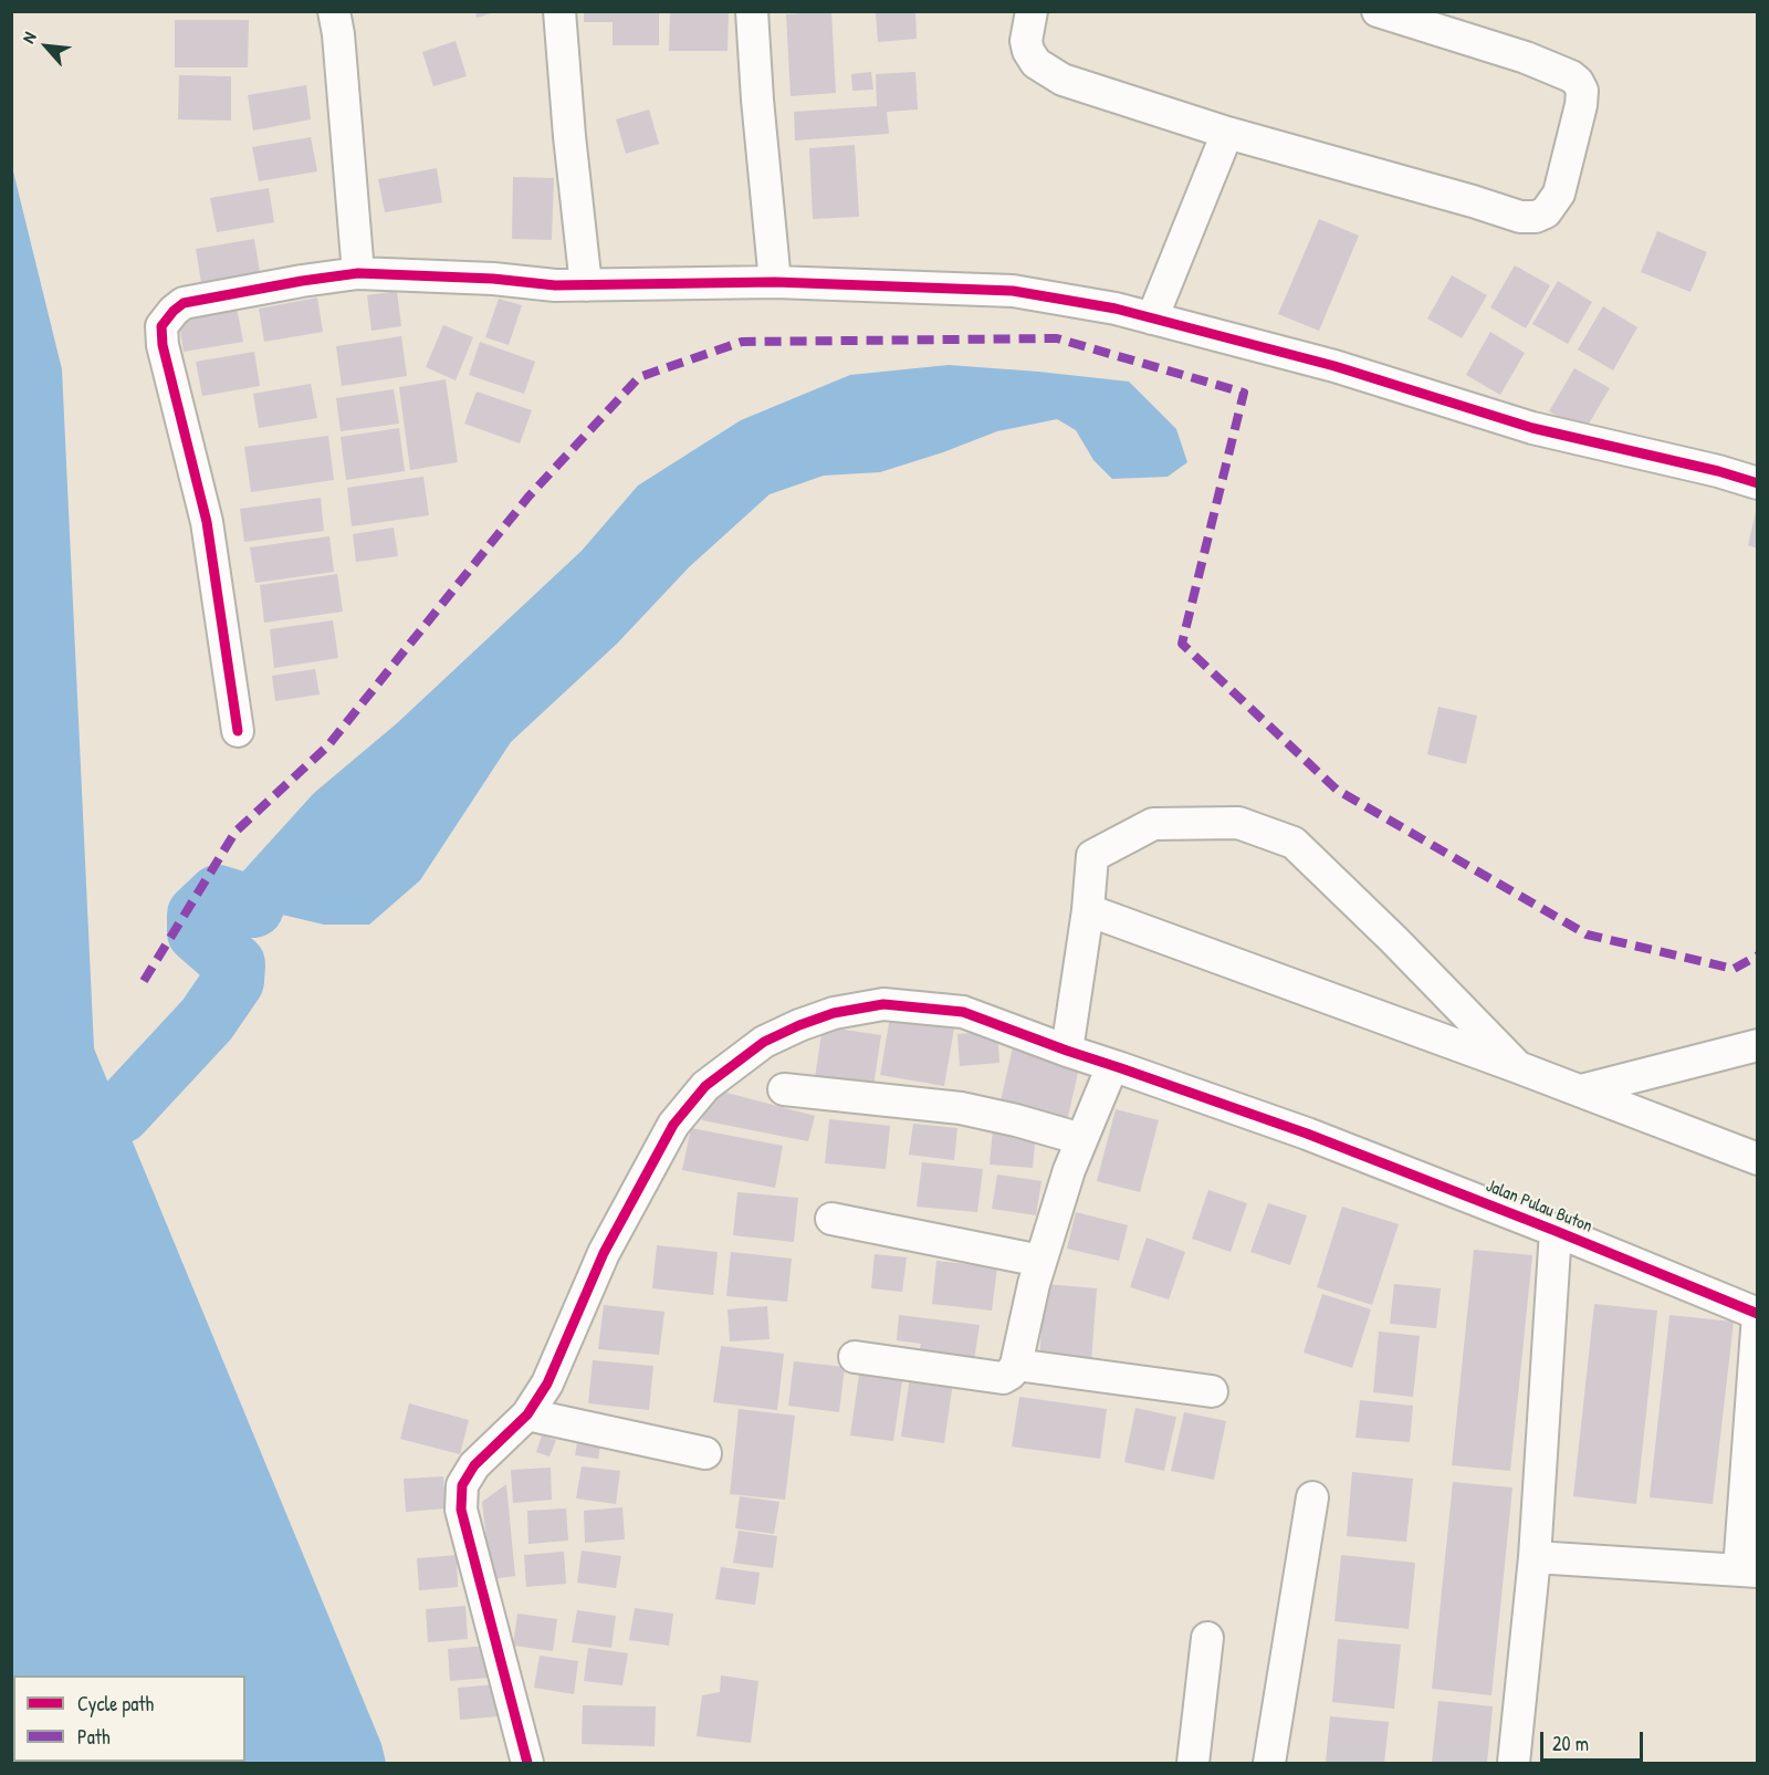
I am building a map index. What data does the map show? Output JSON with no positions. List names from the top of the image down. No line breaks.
{"streets":{"street":["Jalan Pulau Buton"]},"legend":["Cycle path","Path"],"scale_bar":"20 m","north":"top left"}
